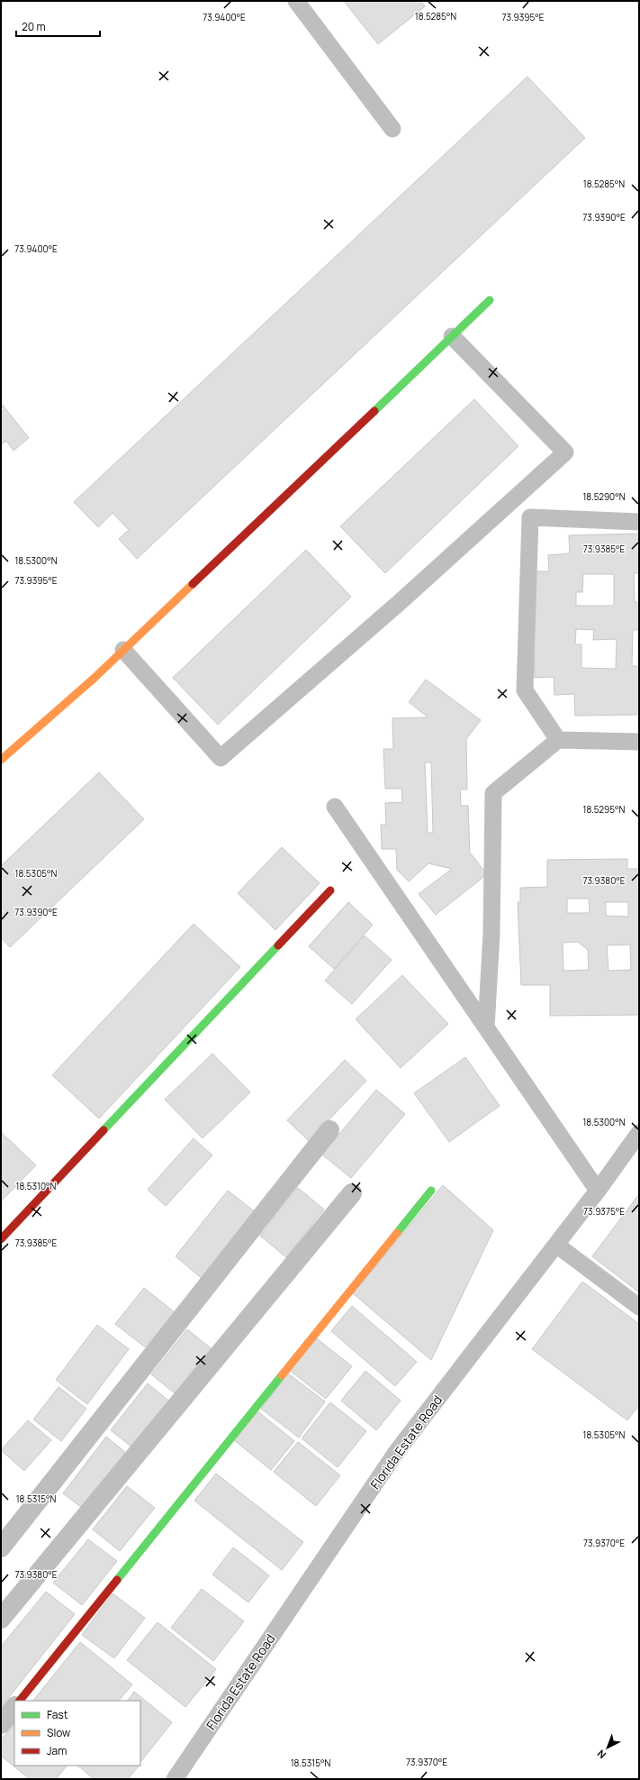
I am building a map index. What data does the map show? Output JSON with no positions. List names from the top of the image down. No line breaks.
{"streets":{"lane":["Florida Estate Road"]},"legend":["Fast","Slow","Jam"],"scale_bar":"20 m","north":"bottom left","coordinates":["18.5285°N","73.9400°E","73.9395°E","73.9390°E","18.5290°N","73.9385°E","18.5300°N","18.5295°N","18.5305°N","73.9380°E","18.5310°N","73.9375°E","18.5315°N","73.9370°E"]}
